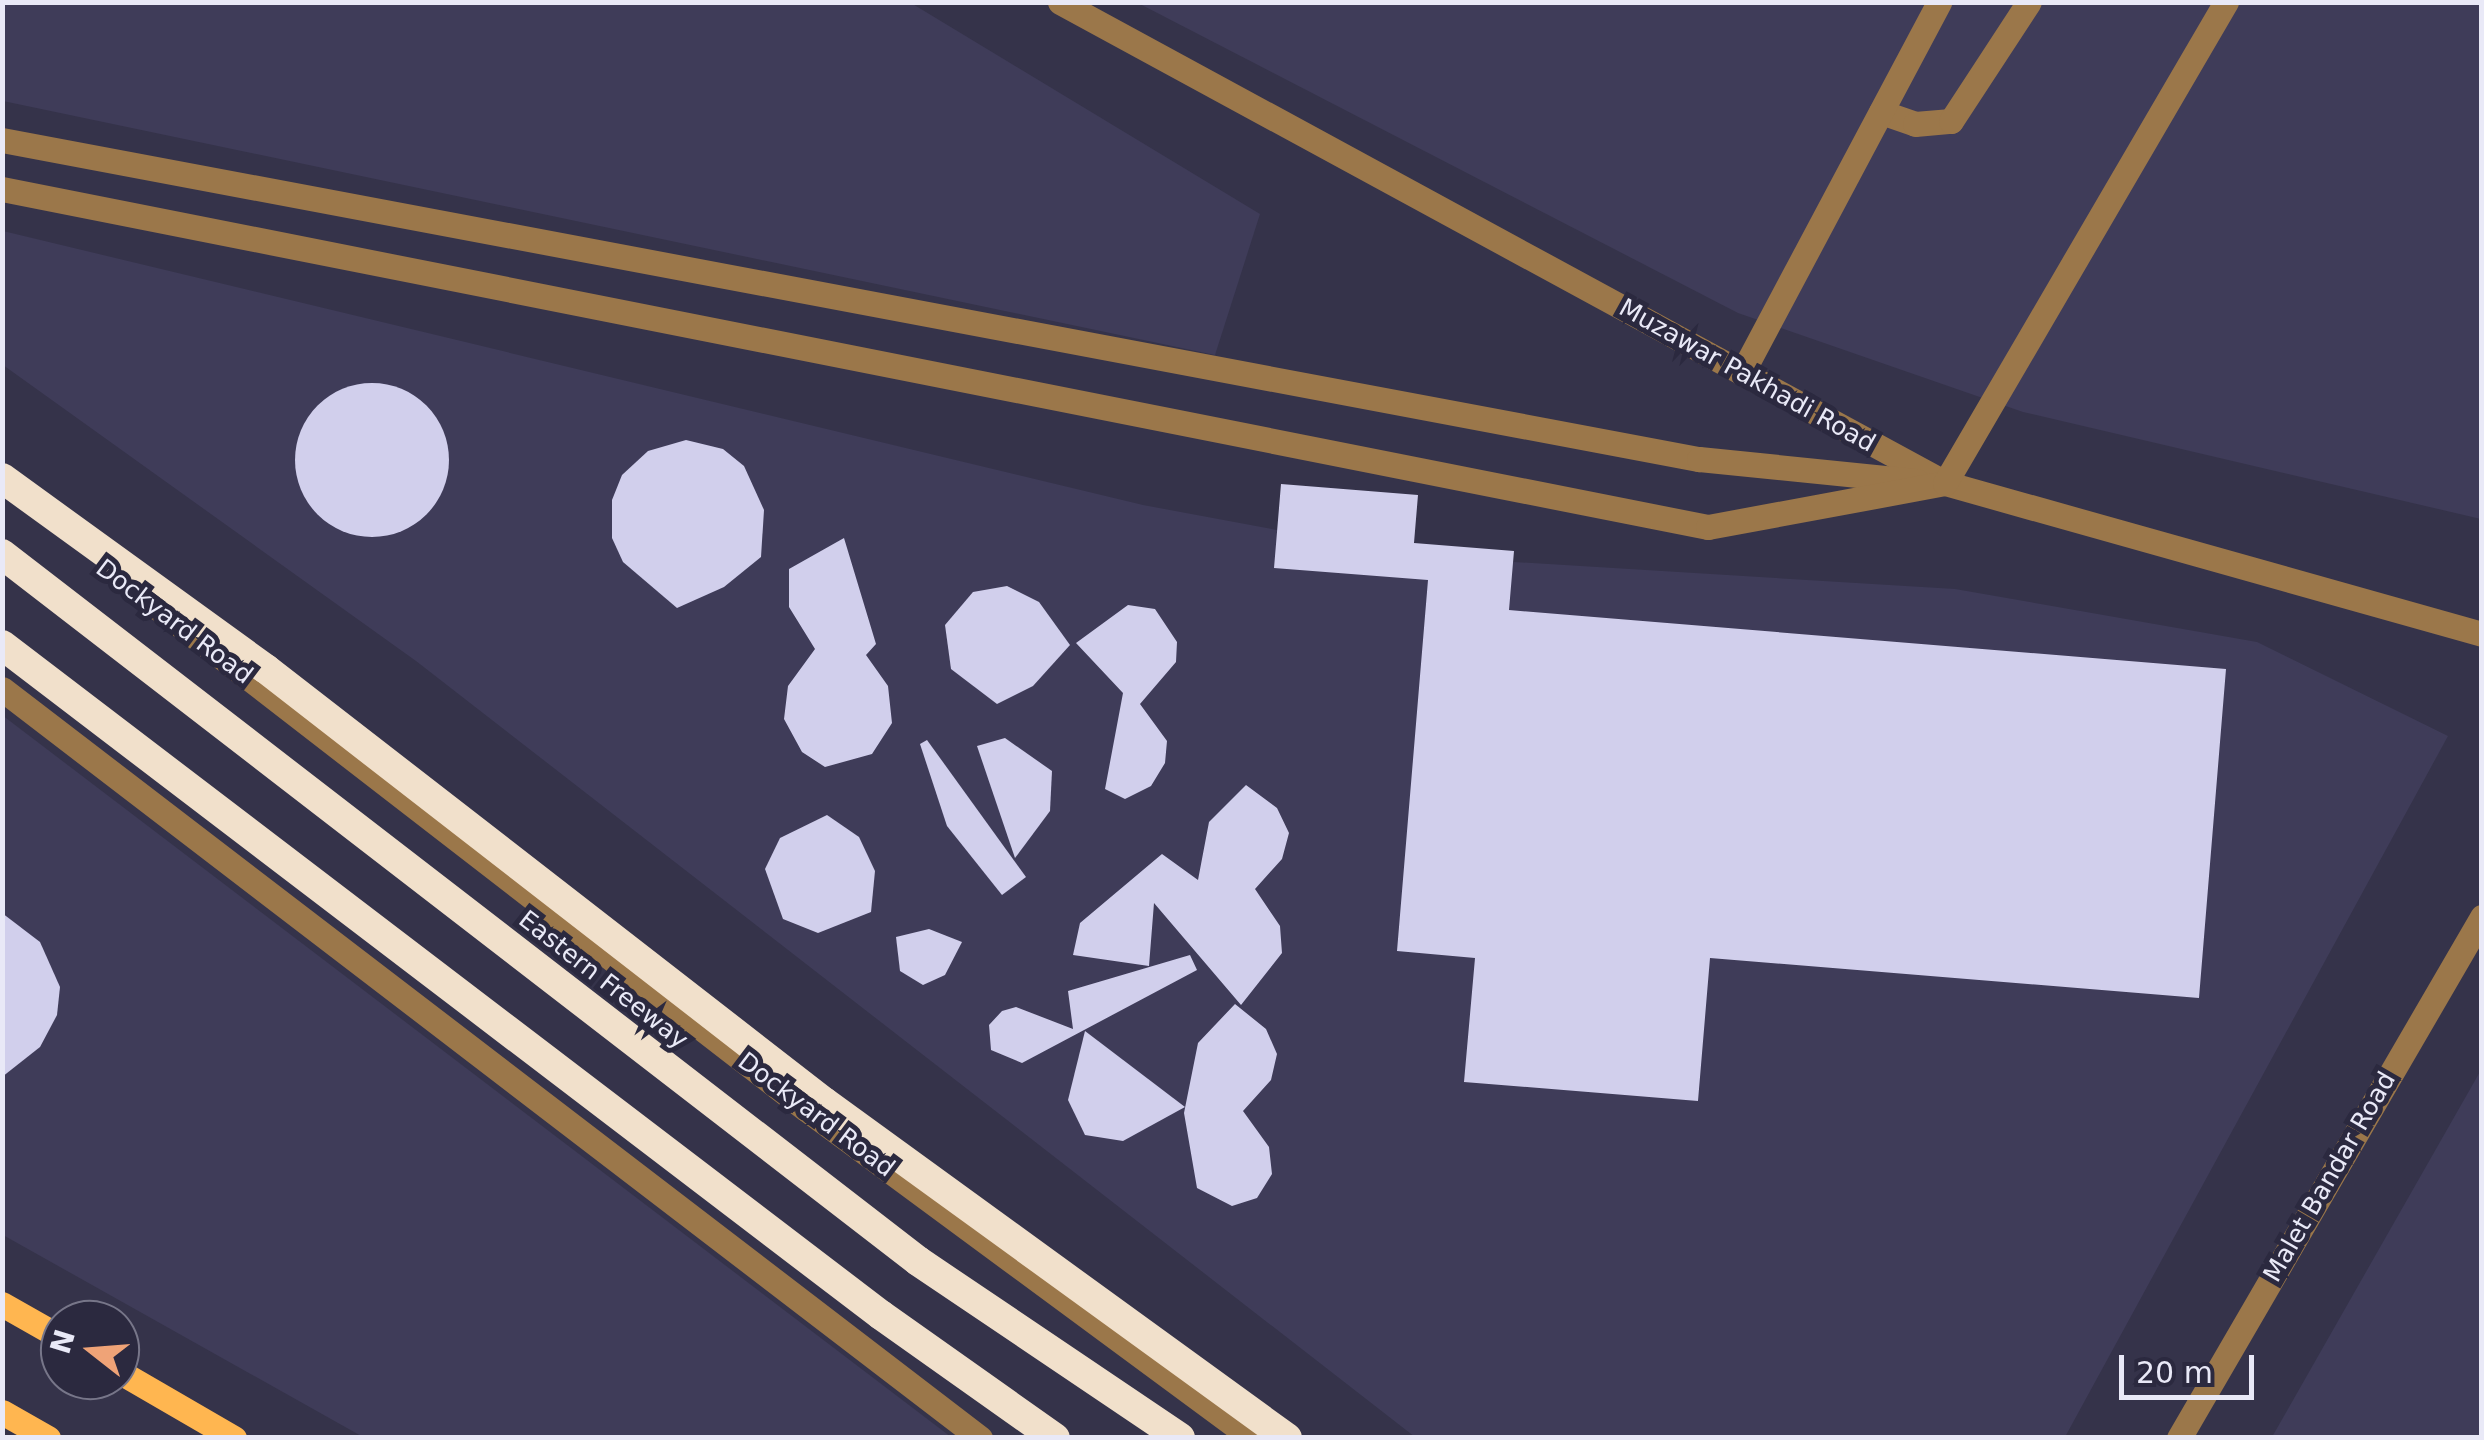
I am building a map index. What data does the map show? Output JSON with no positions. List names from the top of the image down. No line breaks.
{"streets":{"highway":["Eastern Freeway"],"street":["Muzawar Pakhadi Road","Dockyard Road","Malet Bandar Road"]},"scale_bar":"20 m","north":"left"}
